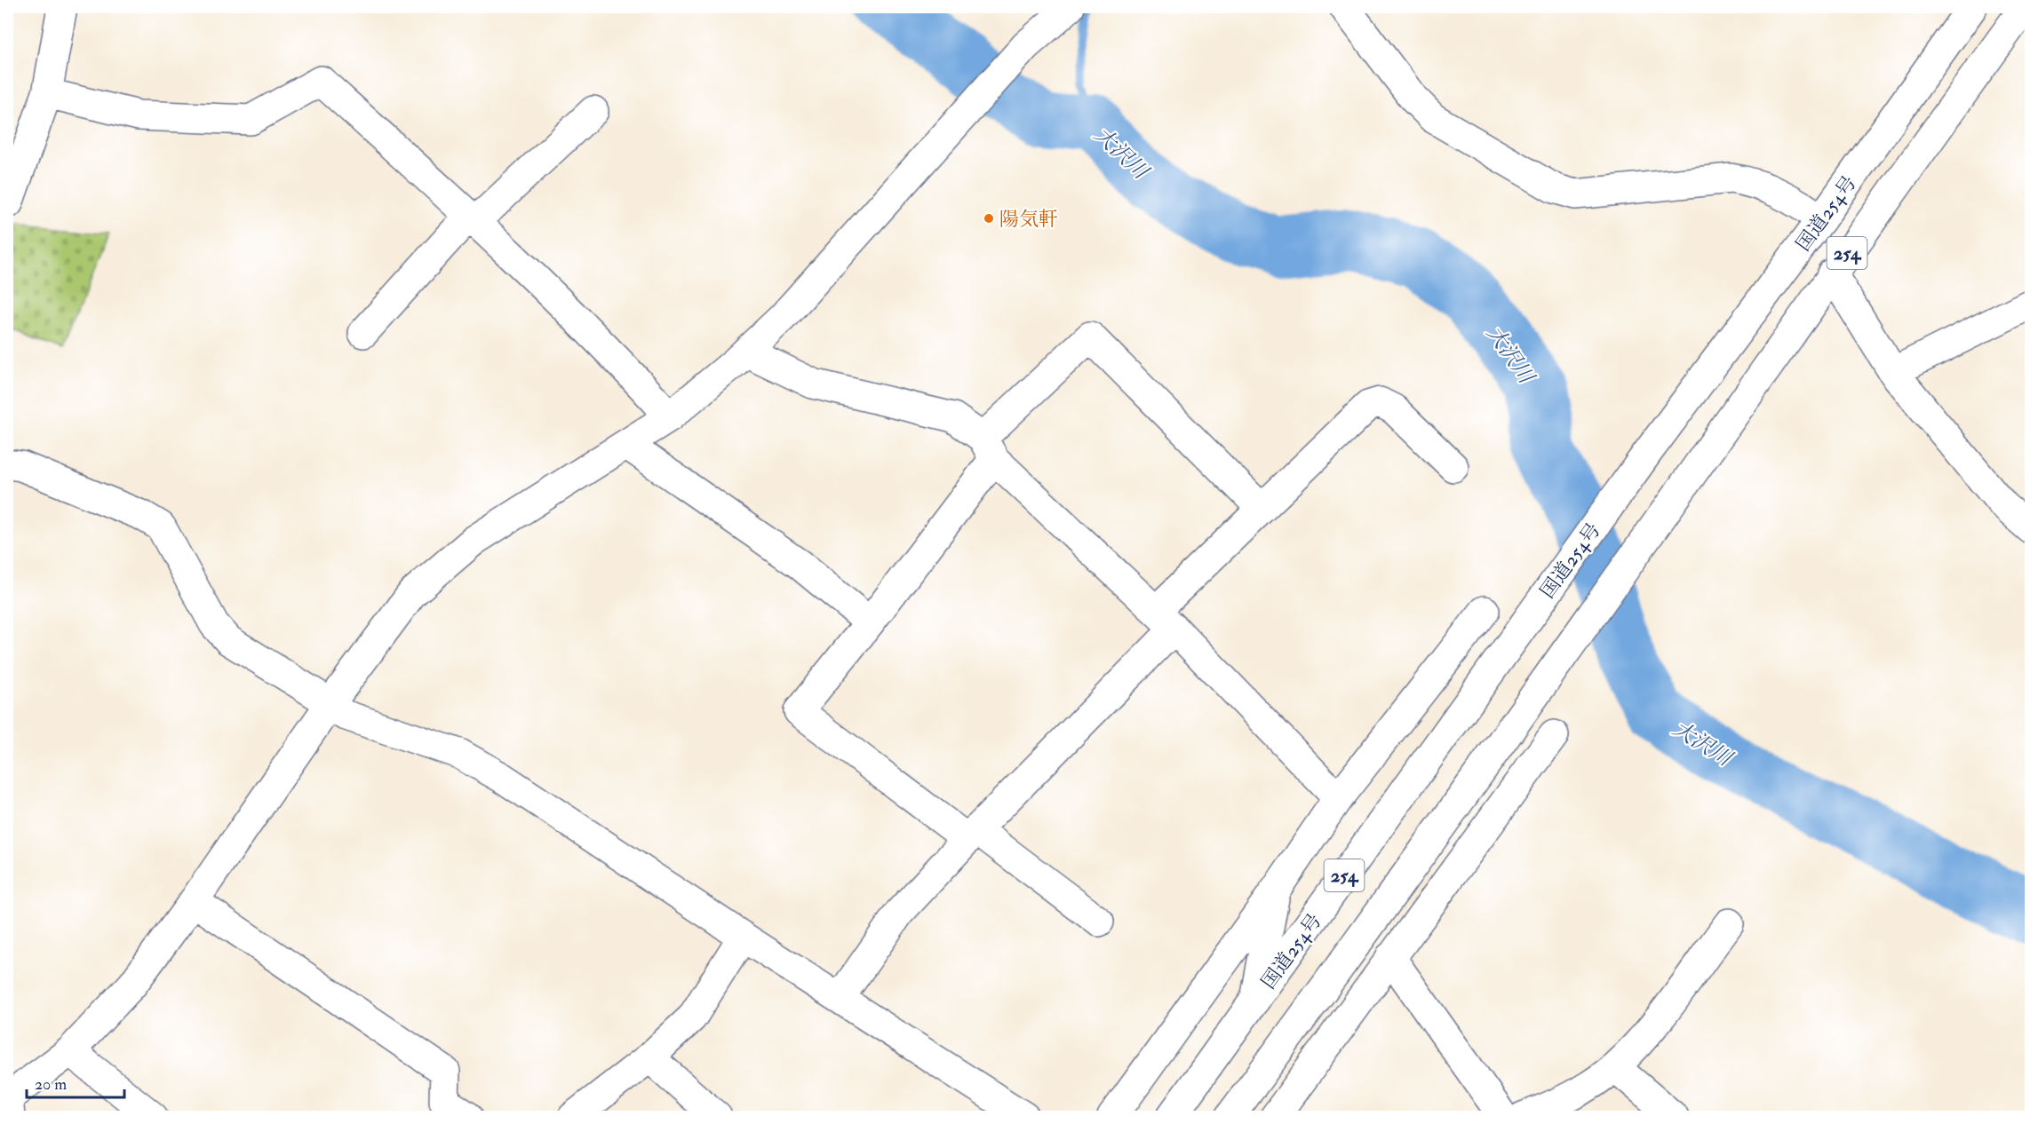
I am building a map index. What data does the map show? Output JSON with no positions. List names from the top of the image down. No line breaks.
{"streets":{"main road":["国道254号","254"]},"water":["大沢川"],"places":["陽気軒"],"scale_bar":"20 m"}
